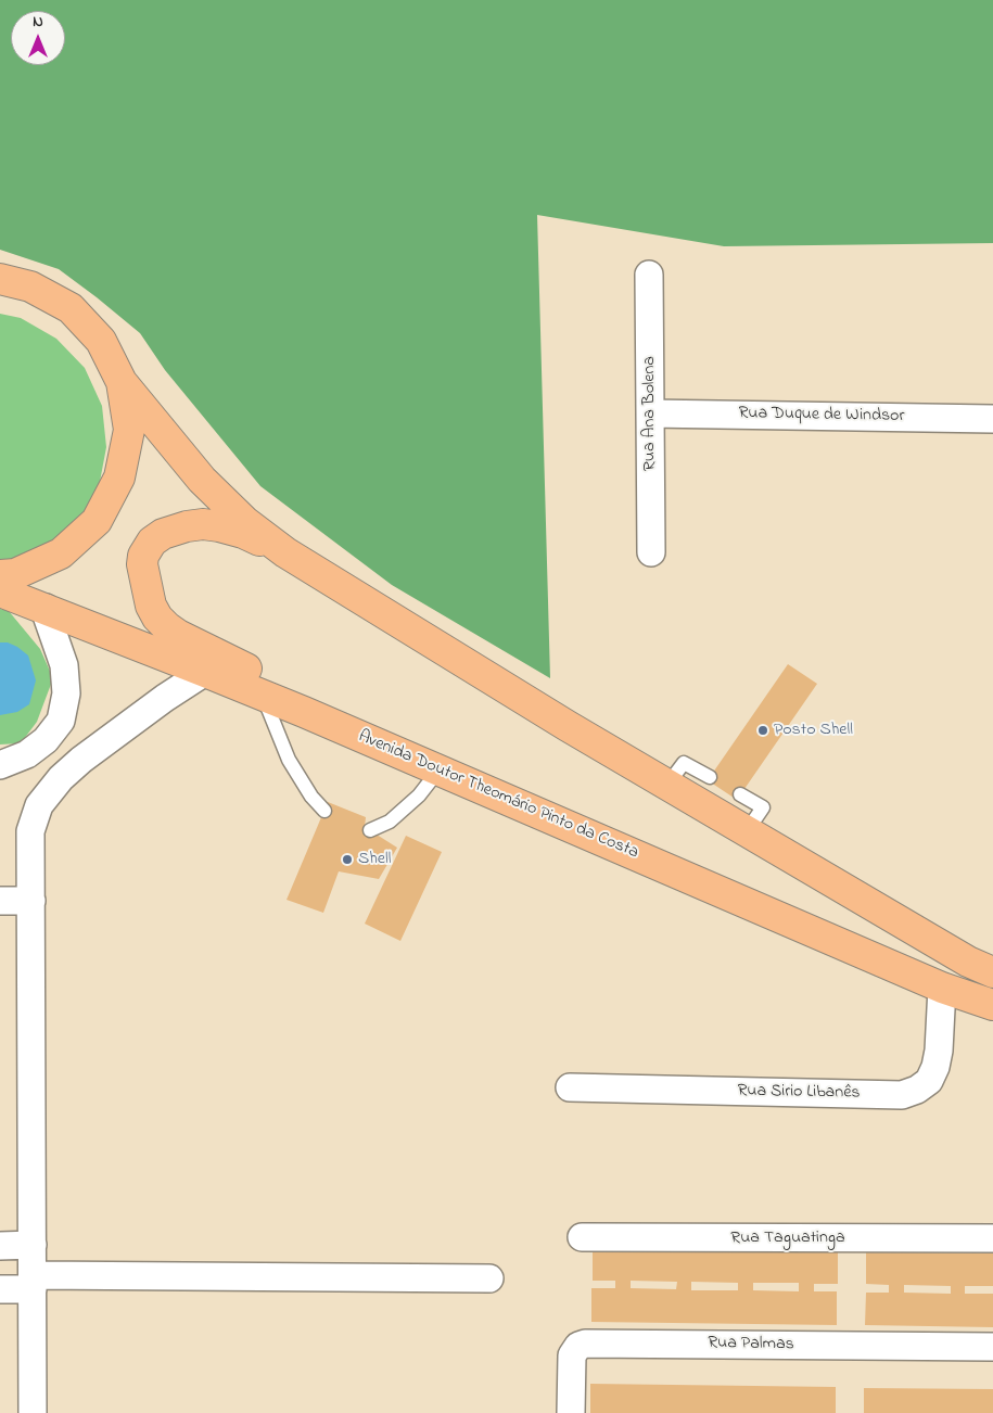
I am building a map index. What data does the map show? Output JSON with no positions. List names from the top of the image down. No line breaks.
{"streets":{"main road":["Avenida Doutor Theomário Pinto da Costa"],"street":["Rua Ana Bolena","Rua Duque de Windsor","Rua Sirio Libanês","Rua Taguatinga","Rua Palmas"]},"crossings":[["Rua Ana Bolena","Rua Duque de Windsor"],["Avenida Doutor Theomário Pinto da Costa","Rua Sirio Libanês"]],"places":["Posto Shell","Shell"],"north":"top"}
